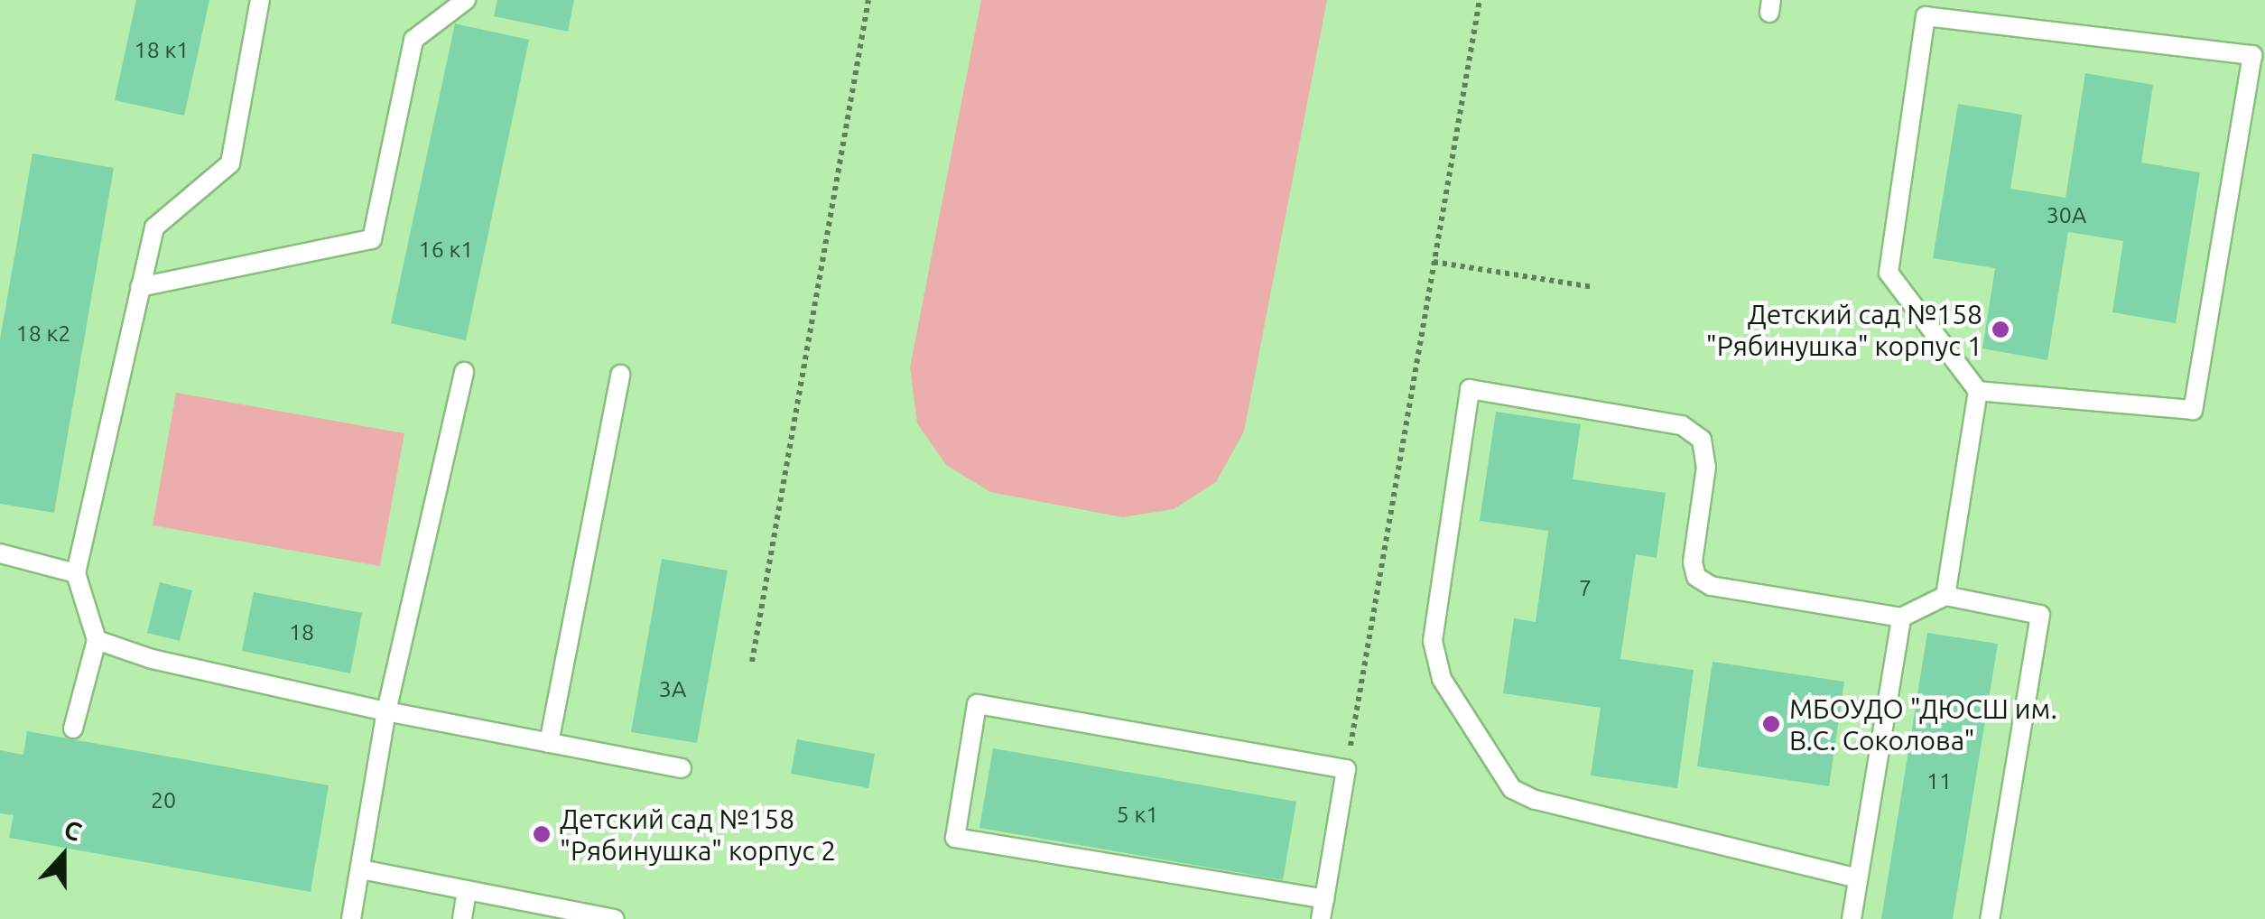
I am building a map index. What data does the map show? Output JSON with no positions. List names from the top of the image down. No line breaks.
{"places":["Детский сад №158 \"Рябинушка\" корпус 1","МБОУДО \"ДЮСШ им. В.С. Соколова\"","Детский сад №158 \"Рябинушка\" корпус 2"],"house_numbers":["18 к1","30А","16 к1","18 к2","7","18","3А","11","20","5 к1"],"north":"top"}
